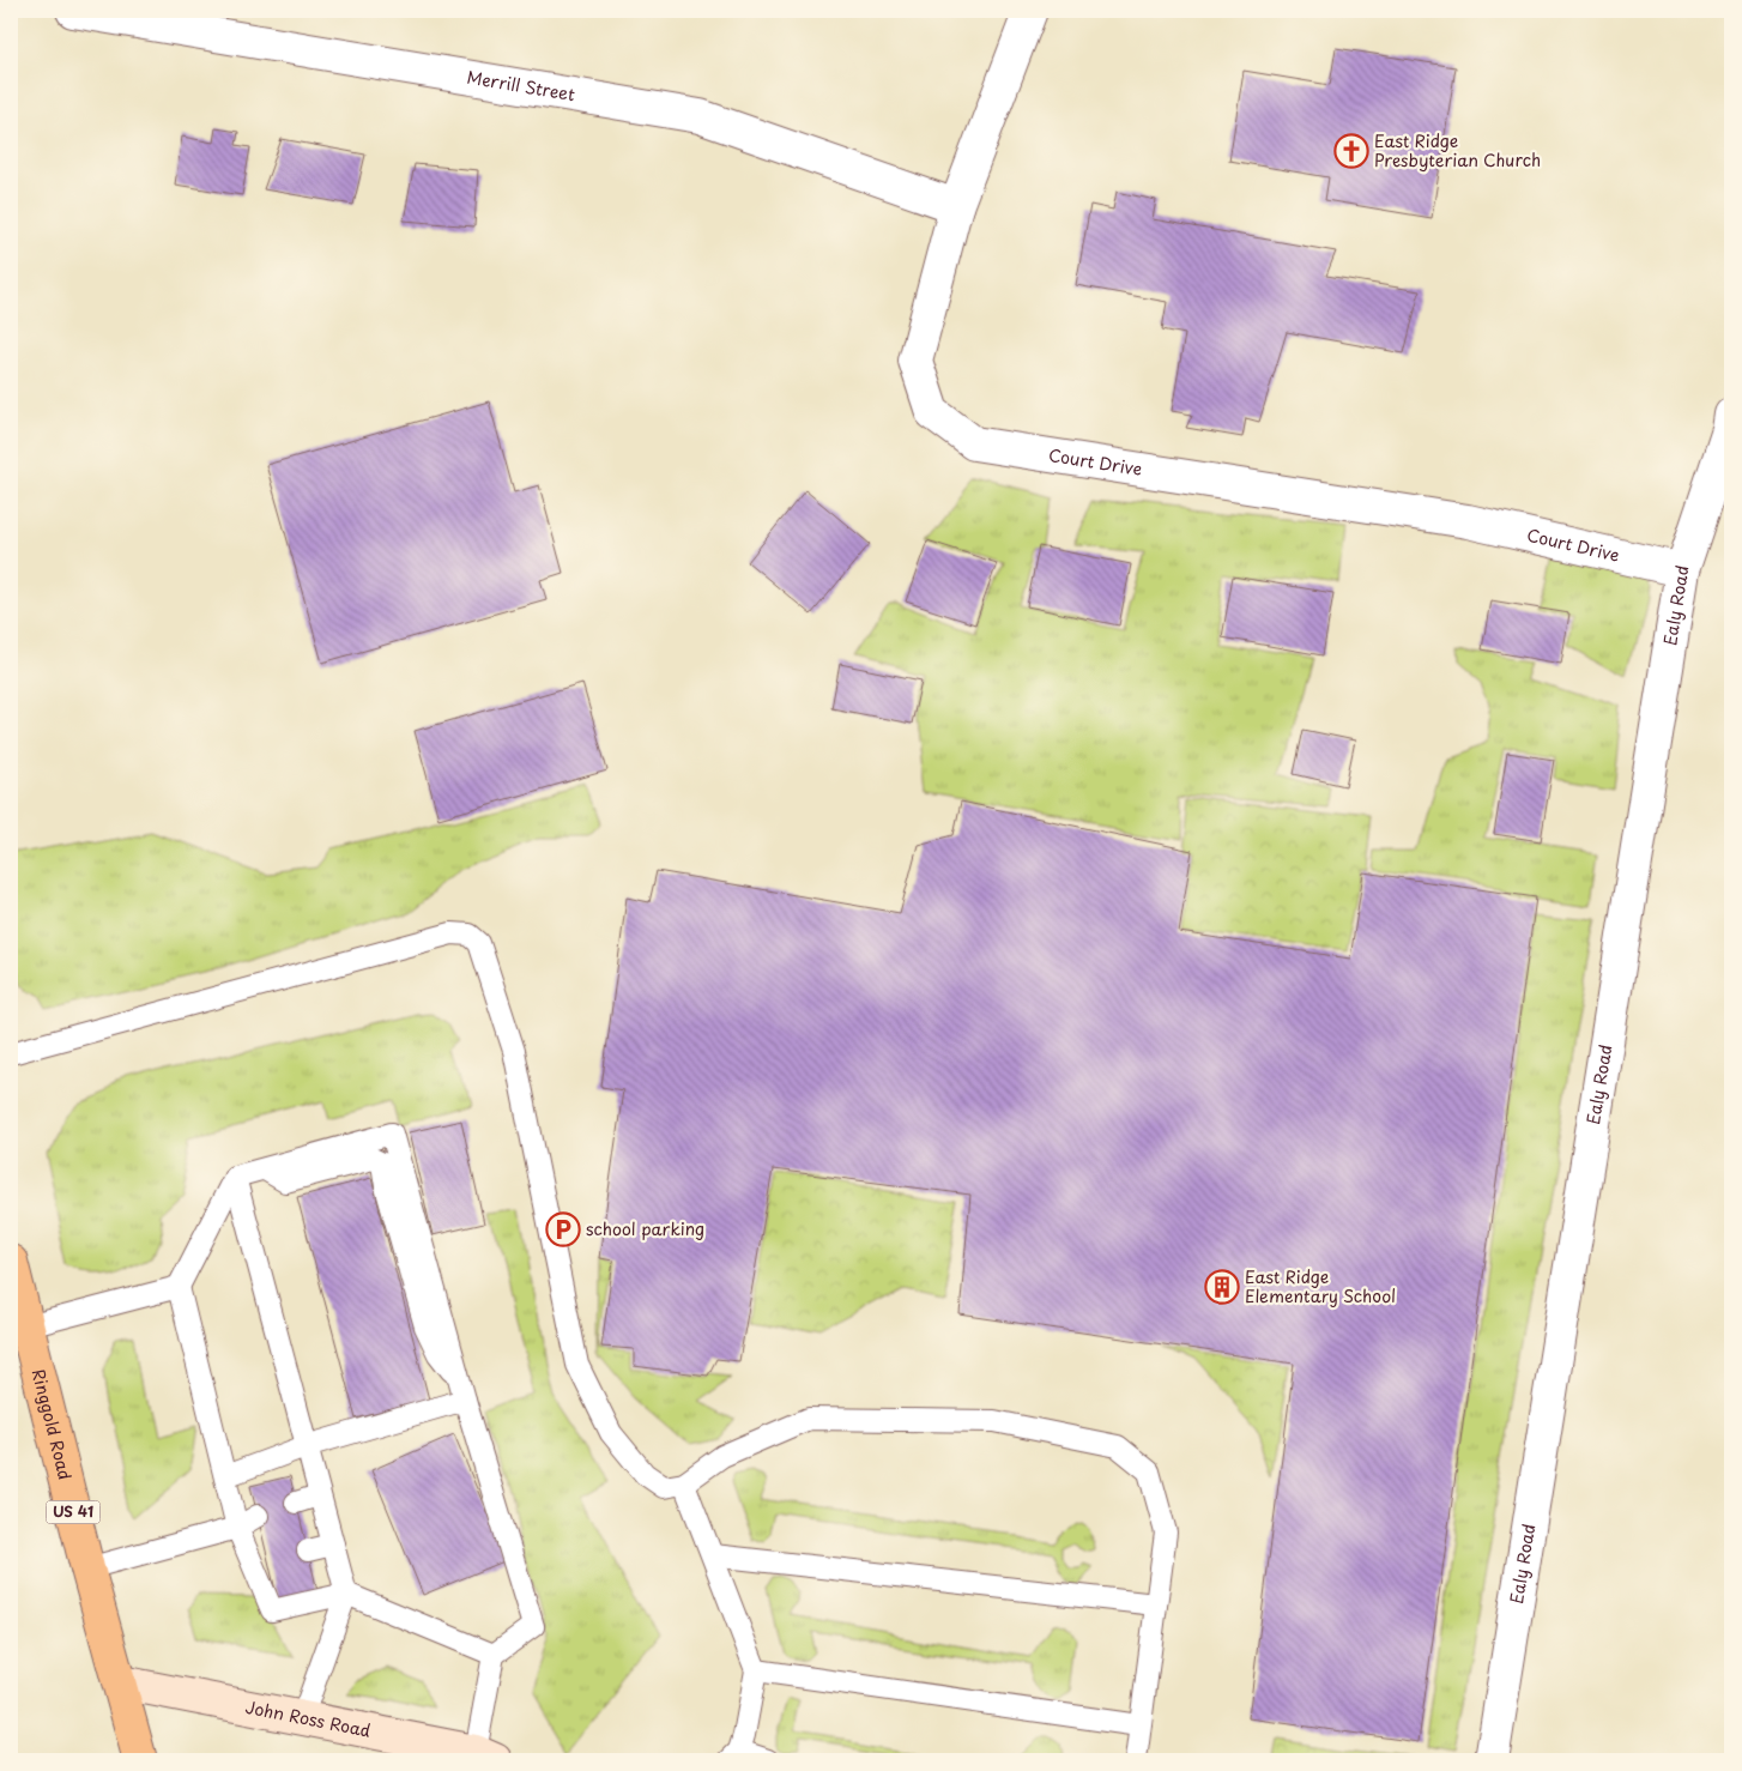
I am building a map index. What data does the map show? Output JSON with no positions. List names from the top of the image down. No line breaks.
{"streets":{"main road":["Ringgold Road","US 41"],"street":["Merrill Street","Court Drive","Ealy Road","John Ross Road"]},"crossings":[["Merrill Street","Court Drive"],["Court Drive","Ealy Road"],["Ringgold Road","John Ross Road"]],"places":{"church":["East Ridge Presbyterian Church"],"parking":["school parking"],"building":["East Ridge Elementary School"]}}
